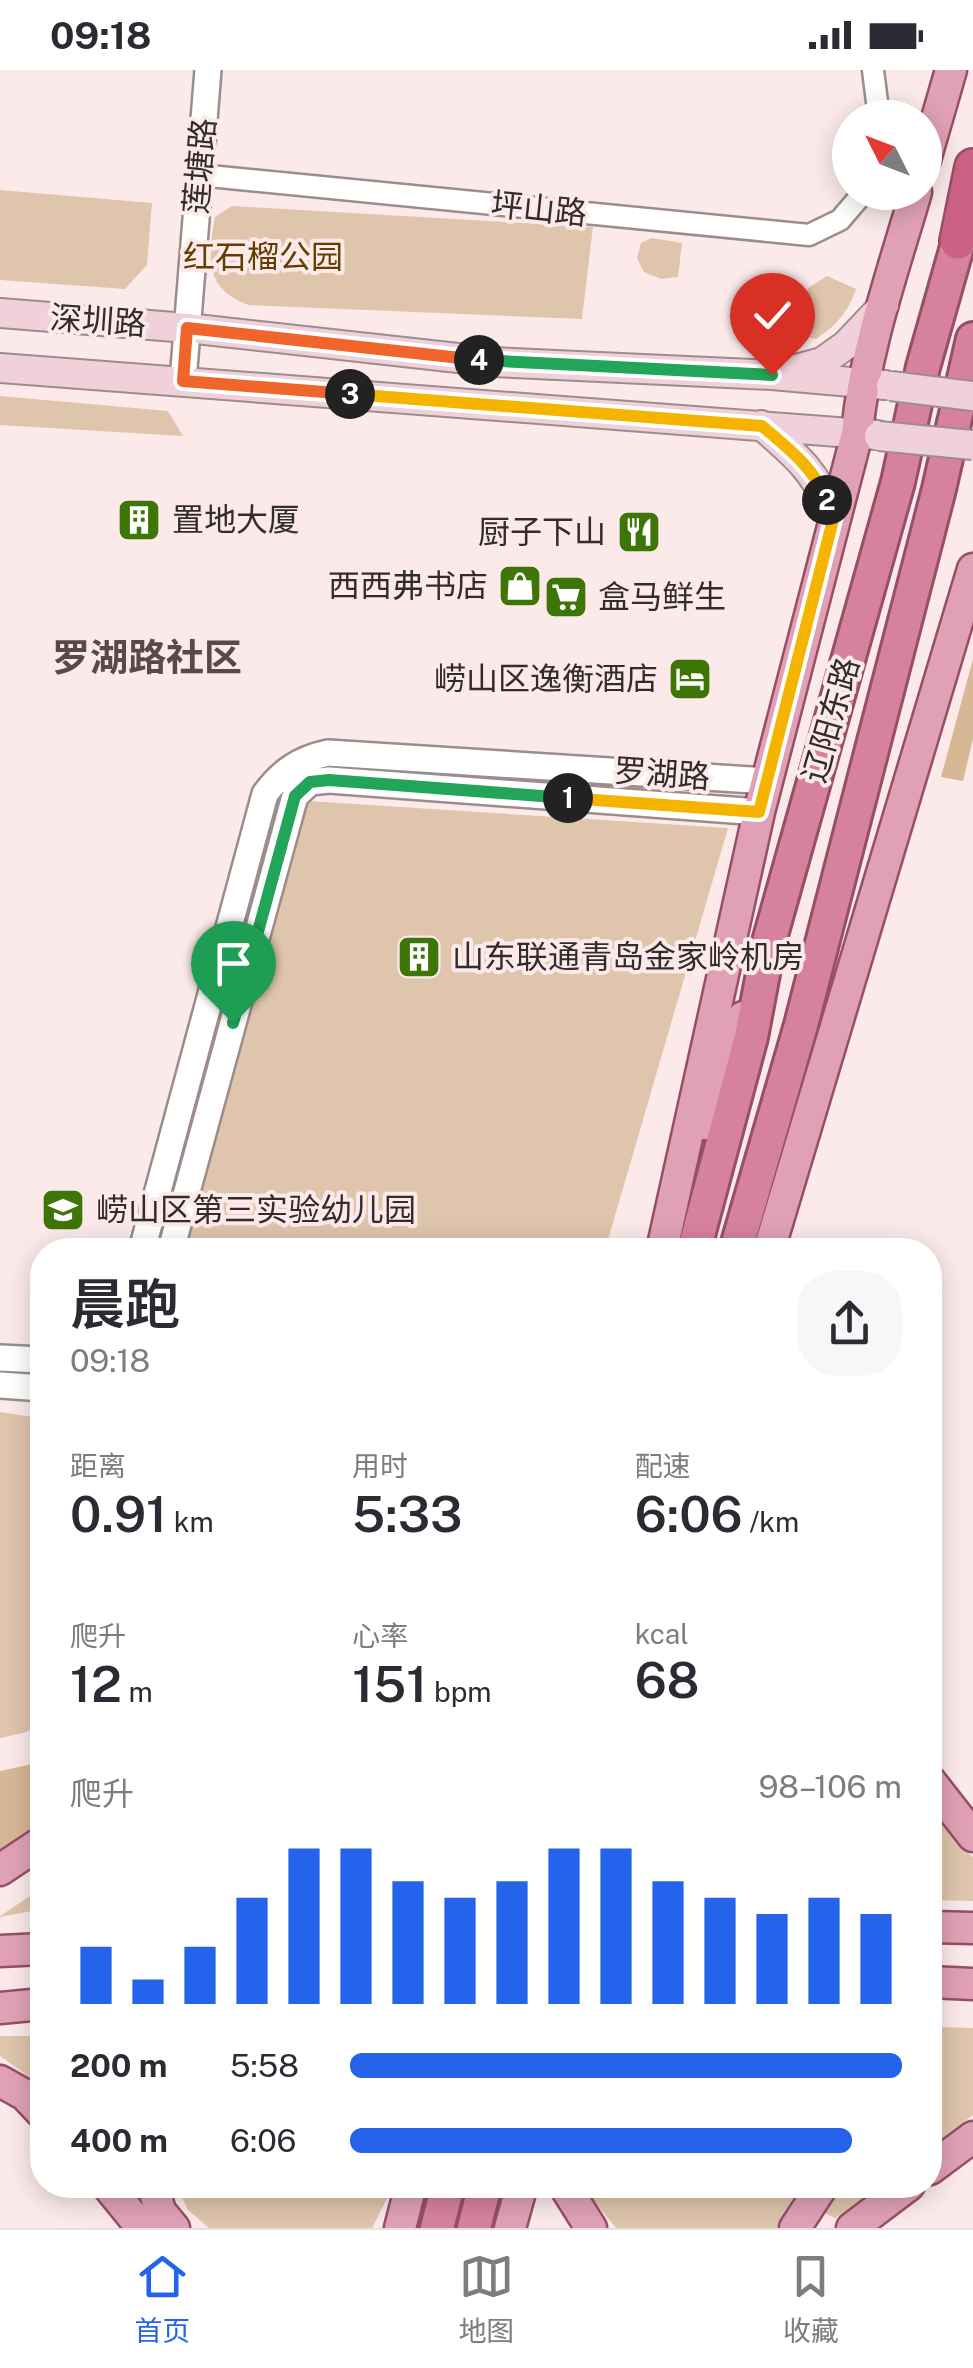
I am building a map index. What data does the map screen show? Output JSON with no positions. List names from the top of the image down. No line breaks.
{"streets":{"highway":["辽阳东路"],"main road":["深圳路"],"street":["莲塘路","坪山路","罗湖路"]},"crossings":[["莲塘路","坪山路"],["莲塘路","深圳路"],["深圳路","辽阳东路"],["辽阳东路","罗湖路"]],"districts":["罗湖路社区"],"parks":["红石榴公园"],"places":{"building":["置地大厦","山东联通青岛金家岭机房"],"restaurant":["厨子下山"],"shop":["西西弗书店"],"supermarket":["盒马鲜生"],"hotel":["崂山区逸衡酒店"],"school or university":["崂山区第三实验幼儿园"]},"north":"top left","page":{"status":"09:18","pins":["4","3","2","1"],"heading":["晨跑","09:18"],"stats":[["距离","0.91 km"],["用时","5:33"],["配速","6:06 /km"],["爬升","12 m"],["心率","151 bpm"],["kcal","68"]],"chart":["爬升","98–106 m"],"list":[{"name":"200 m","note":"5:58"},{"name":"400 m","note":"6:06"}],"tabs":["首页","地图","收藏"]}}
